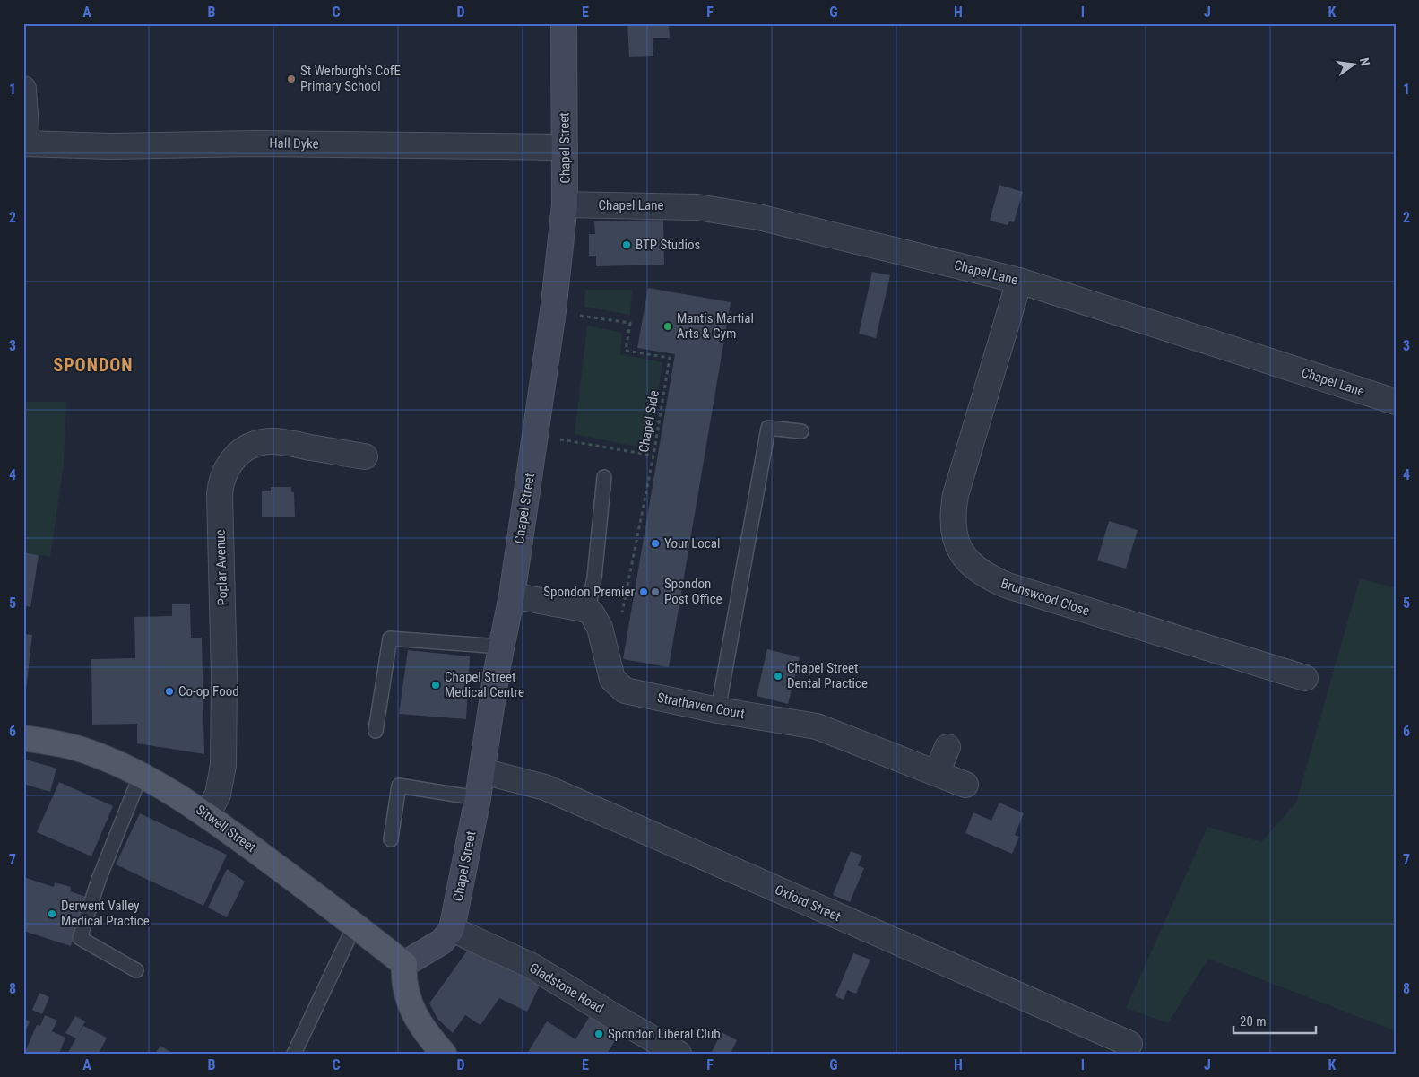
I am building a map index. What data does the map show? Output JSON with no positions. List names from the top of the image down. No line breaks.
{"streets":{"main road":["Sitwell Street"],"street":["Hall Dyke","Chapel Street","Chapel Lane","Poplar Avenue","Brunswood Close","Strathaven Court","Oxford Street","Gladstone Road"],"path":["Chapel Side"]},"crossings":[["Hall Dyke","Chapel Street"],["Chapel Street","Chapel Lane"],["Chapel Street","Chapel Side"],["Chapel Street","Oxford Street"],["Chapel Street","Gladstone Road"],["Chapel Lane","Brunswood Close"],["Poplar Avenue","Sitwell Street"]],"districts":["SPONDON"],"places":["St Werburgh's CofE Primary School","BTP Studios","Mantis Martial Arts & Gym","Your Local","Spondon Premier","Spondon Post Office","Chapel Street Dental Practice","Chapel Street Medical Centre","Co-op Food","Derwent Valley Medical Practice","Spondon Liberal Club"],"scale_bar":"20 m","north":"right","grid":{"columns":["A","B","C","D","E","F","G","H","I","J","K"],"rows":["1","2","3","4","5","6","7","8"]}}
